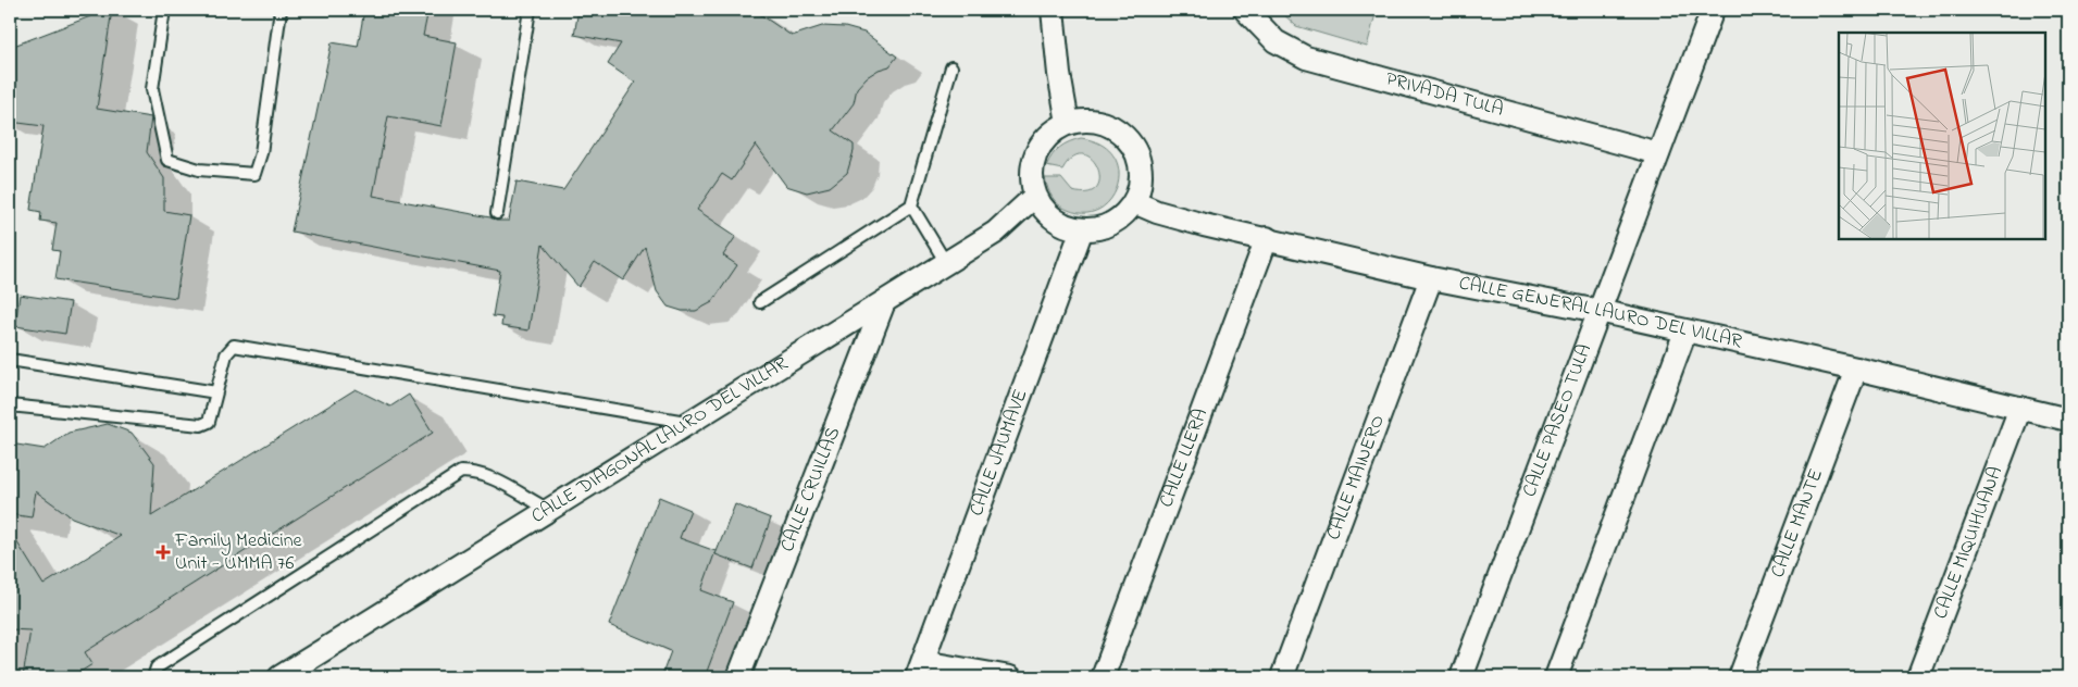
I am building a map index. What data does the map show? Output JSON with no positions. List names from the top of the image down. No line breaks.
{"streets":{"street":["PRIVADA TULA","CALLE GENERAL LAURO DEL VILLAR","CALLE PASEO TULA","CALLE DIAGONAL LAURO DEL VILLAR","CALLE JAUMAVE","CALLE LLERA","CALLE MAINERO","CALLE CRUILLAS","CALLE MANTE","CALLE MIQUIHUANA"]},"crossings":[["PRIVADA TULA","CALLE PASEO TULA"],["CALLE GENERAL LAURO DEL VILLAR","CALLE PASEO TULA"],["CALLE GENERAL LAURO DEL VILLAR","CALLE DIAGONAL LAURO DEL VILLAR"],["CALLE GENERAL LAURO DEL VILLAR","CALLE JAUMAVE"],["CALLE GENERAL LAURO DEL VILLAR","CALLE LLERA"],["CALLE GENERAL LAURO DEL VILLAR","CALLE MAINERO"],["CALLE GENERAL LAURO DEL VILLAR","CALLE MANTE"],["CALLE GENERAL LAURO DEL VILLAR","CALLE MIQUIHUANA"],["CALLE DIAGONAL LAURO DEL VILLAR","CALLE JAUMAVE"],["CALLE DIAGONAL LAURO DEL VILLAR","CALLE CRUILLAS"]],"places":{"health":["Family Medicine Unit - UMMA 76"]}}
